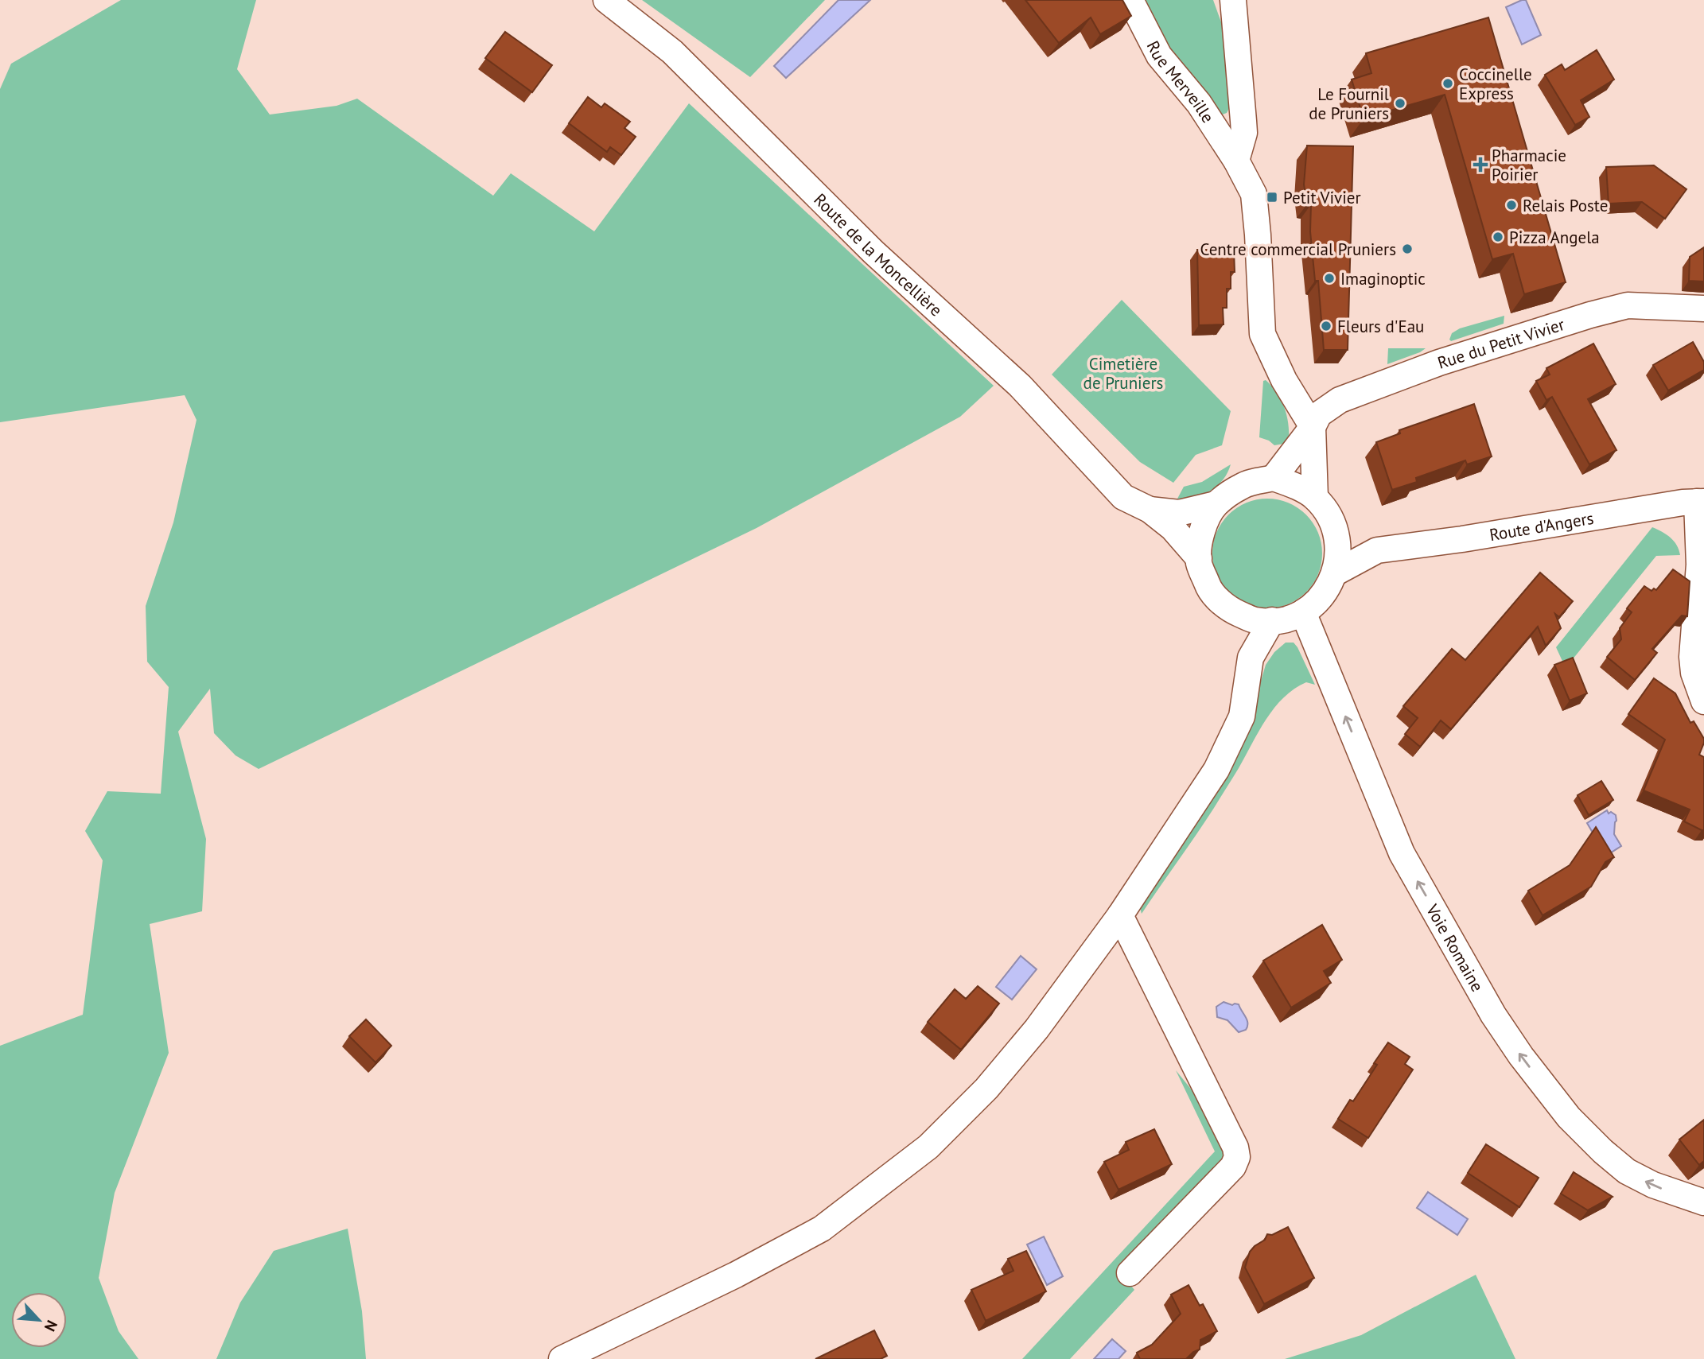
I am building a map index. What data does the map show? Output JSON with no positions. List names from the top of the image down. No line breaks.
{"streets":{"street":["Rue Merveille","Route de la Moncellière","Rue du Petit Vivier","Route d'Angers","Voie Romaine"]},"crossings":[["Rue Merveille","Rue du Petit Vivier"],["Route de la Moncellière","Rue du Petit Vivier"],["Route de la Moncellière","Route d'Angers"],["Route de la Moncellière","Voie Romaine"],["Rue du Petit Vivier","Route d'Angers"],["Rue du Petit Vivier","Voie Romaine"],["Route d'Angers","Voie Romaine"]],"one_way":["Voie Romaine"],"parks":["Cimetière de Pruniers"],"places":{"other":["Coccinelle Express","Le Fournil de Pruniers","Relais Poste","Pizza Angela","Centre commercial Pruniers","Imaginoptic","Fleurs d'Eau"],"health":["Pharmacie Poirier"],"transit":["Petit Vivier"]},"north":"bottom right"}
